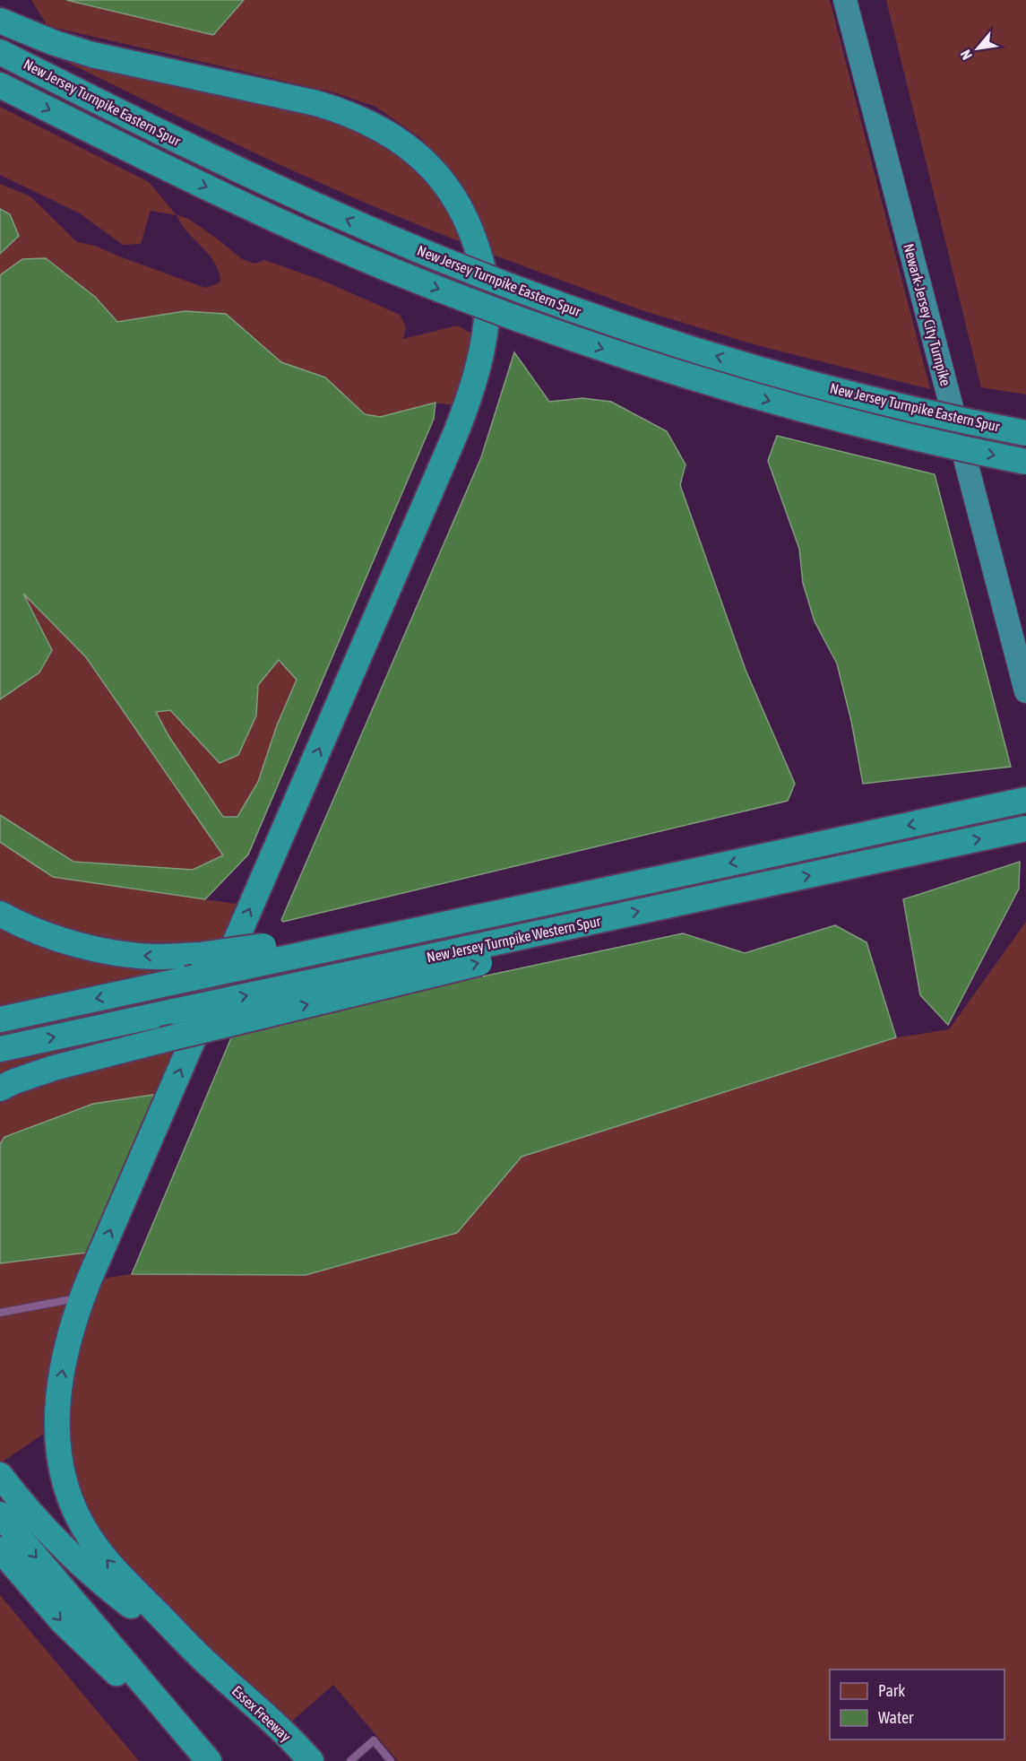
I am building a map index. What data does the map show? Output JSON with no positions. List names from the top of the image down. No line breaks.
{"streets":{"highway":["New Jersey Turnpike Eastern Spur","Newark-Jersey City Turnpike","New Jersey Turnpike Western Spur","Essex Freeway"]},"legend":["Park","Water"],"north":"bottom left"}
